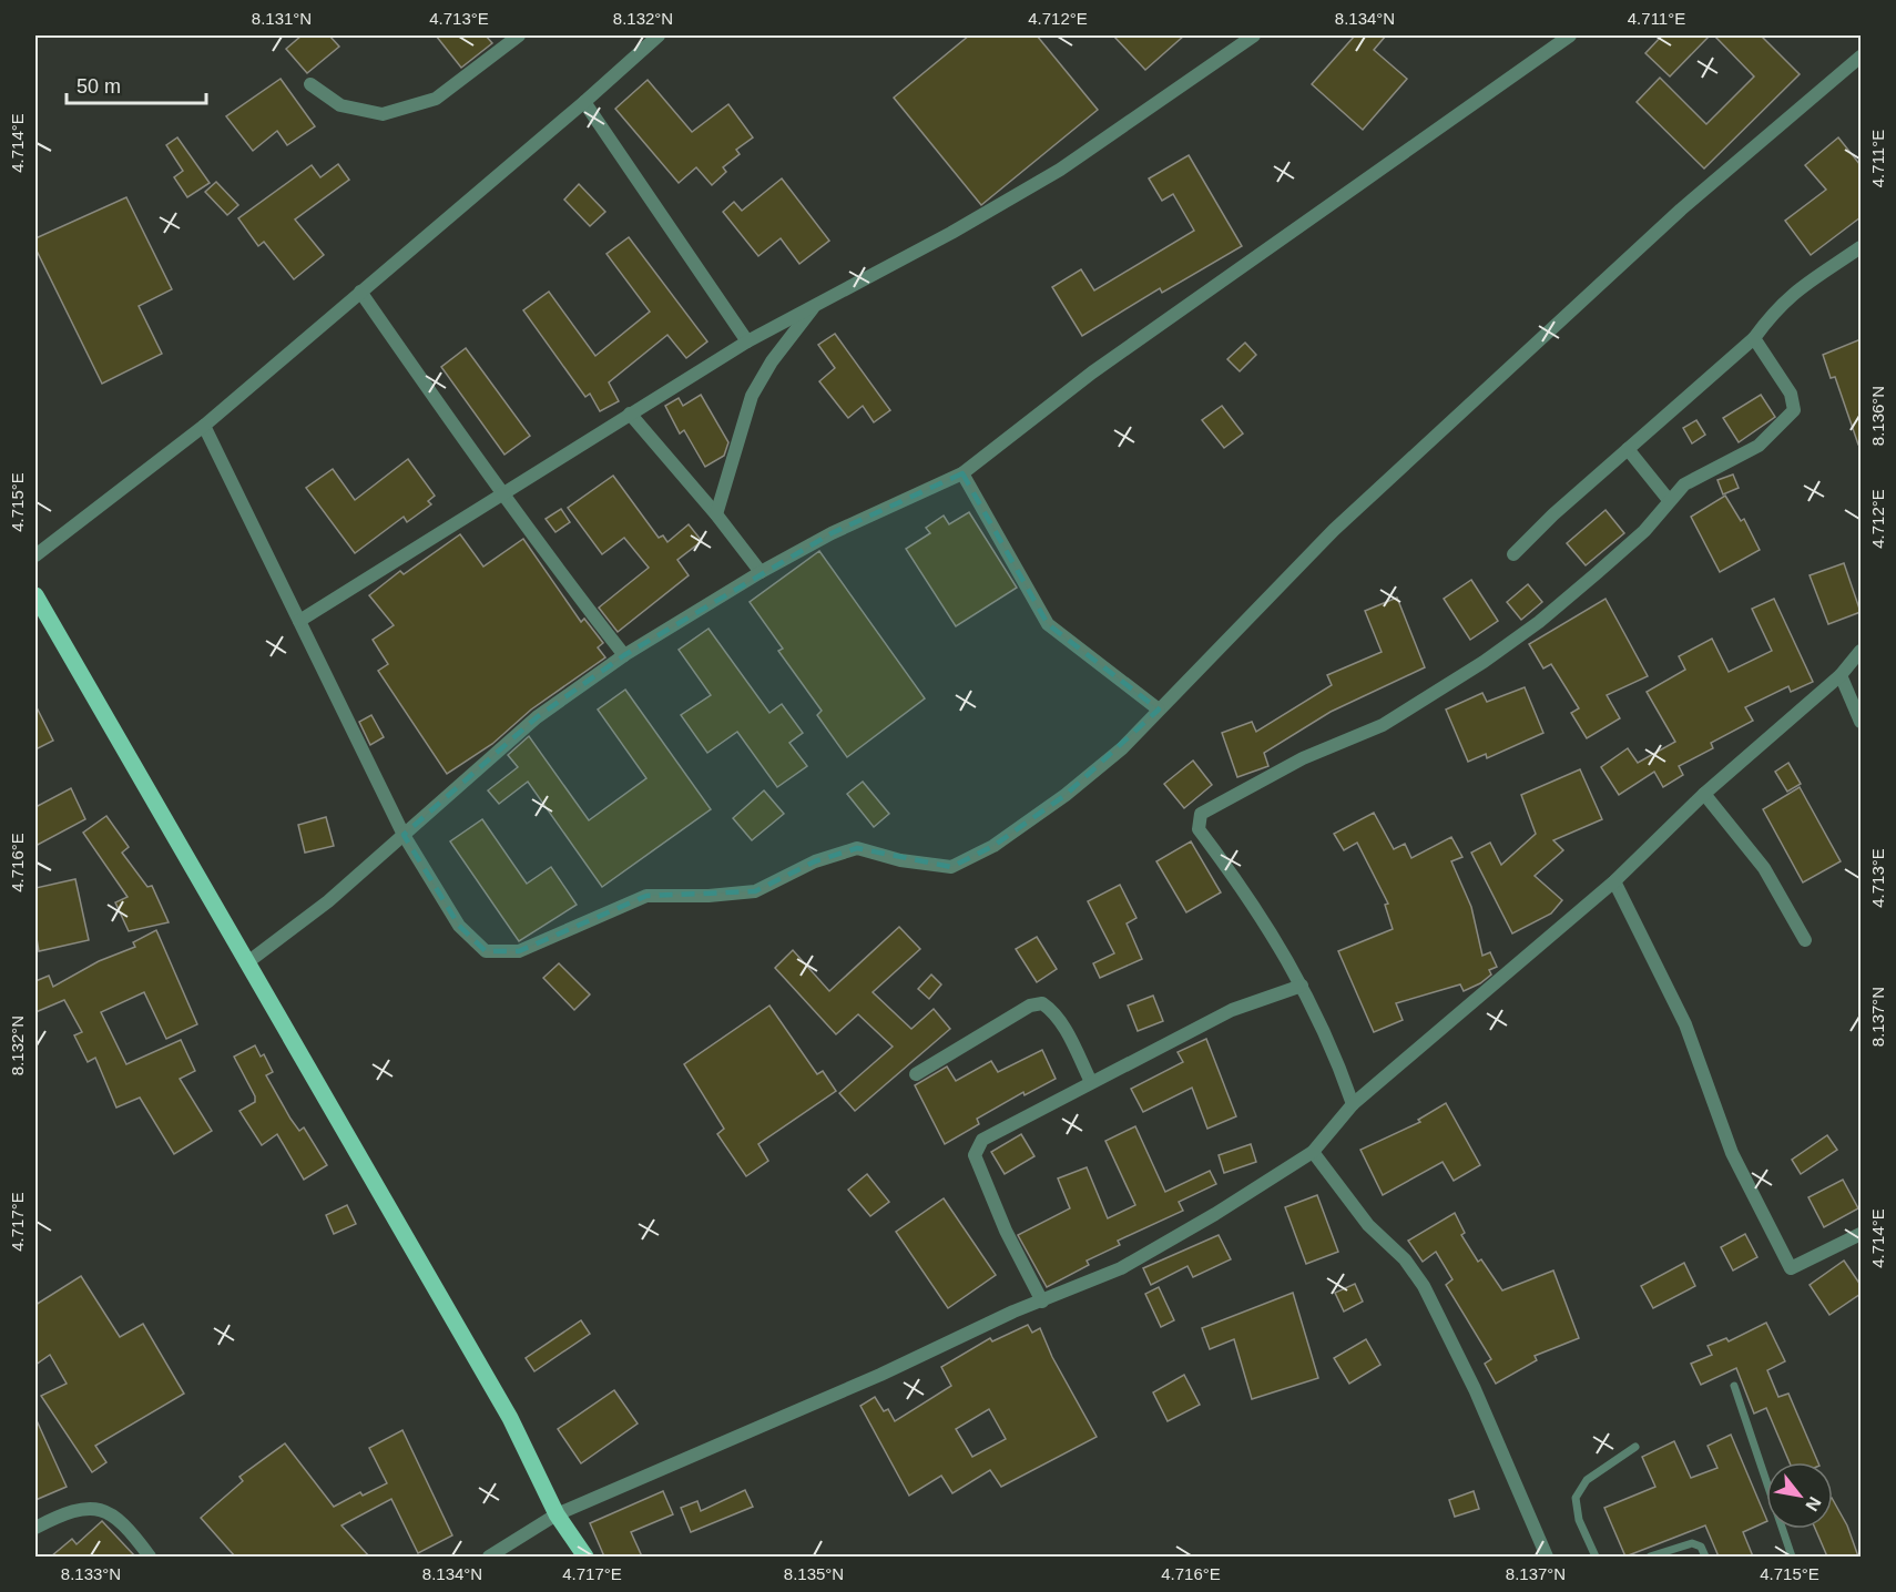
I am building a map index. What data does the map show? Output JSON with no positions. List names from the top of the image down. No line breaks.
{"scale_bar":"50 m","north":"bottom right","coordinates":["8.131°N","4.713°E","8.132°N","4.712°E","8.134°N","4.711°E","4.714°E","8.136°N","4.715°E","4.716°E","8.137°N","4.717°E","8.133°N","8.135°N"]}
